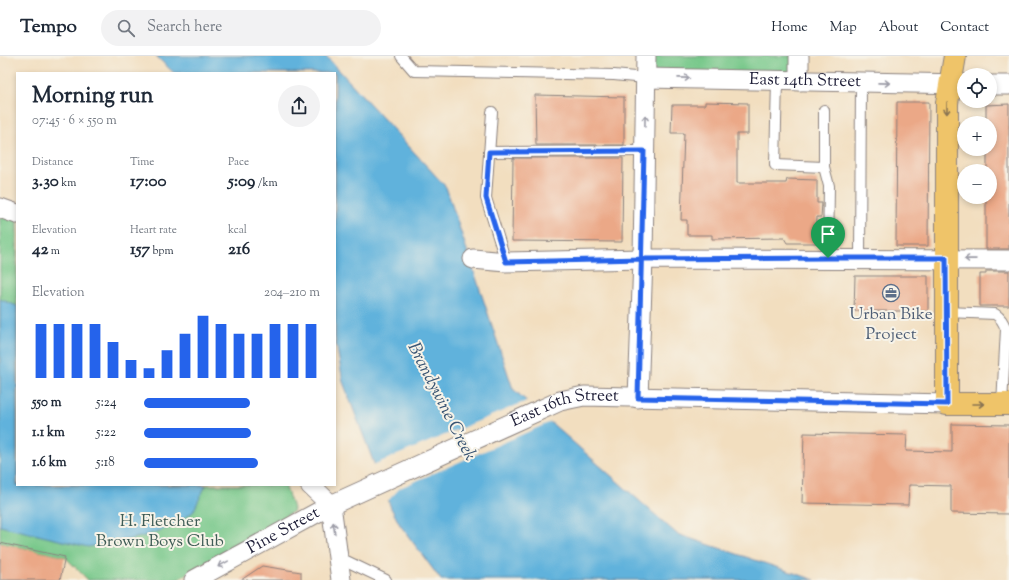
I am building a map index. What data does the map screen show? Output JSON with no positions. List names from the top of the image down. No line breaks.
{"streets":{"main road":["East 16th Street"],"street":["East 14th Street","Pine Street"]},"crossings":[["East 16th Street","Pine Street"]],"one_way":["East 14th Street","Pine Street"],"water":["Brandywine Creek"],"parks":["H. Fletcher Brown Boys Club"],"places":{"office":["Urban Bike Project"]},"page":{"header":"Tempo","search":"Search here","nav":["Home","Map","About","Contact"],"map_buttons":["+","−"],"heading":["Morning run","07:45 · 6 × 550 m"],"stats":[["Distance","3.30 km"],["Time","17:00"],["Pace","5:09 /km"],["Elevation","42 m"],["Heart rate","157 bpm"],["kcal","216"]],"chart":["Elevation","204–210 m"],"list":[{"name":"550 m","note":"5:24"},{"name":"1.1 km","note":"5:22"},{"name":"1.6 km","note":"5:18"}]}}
